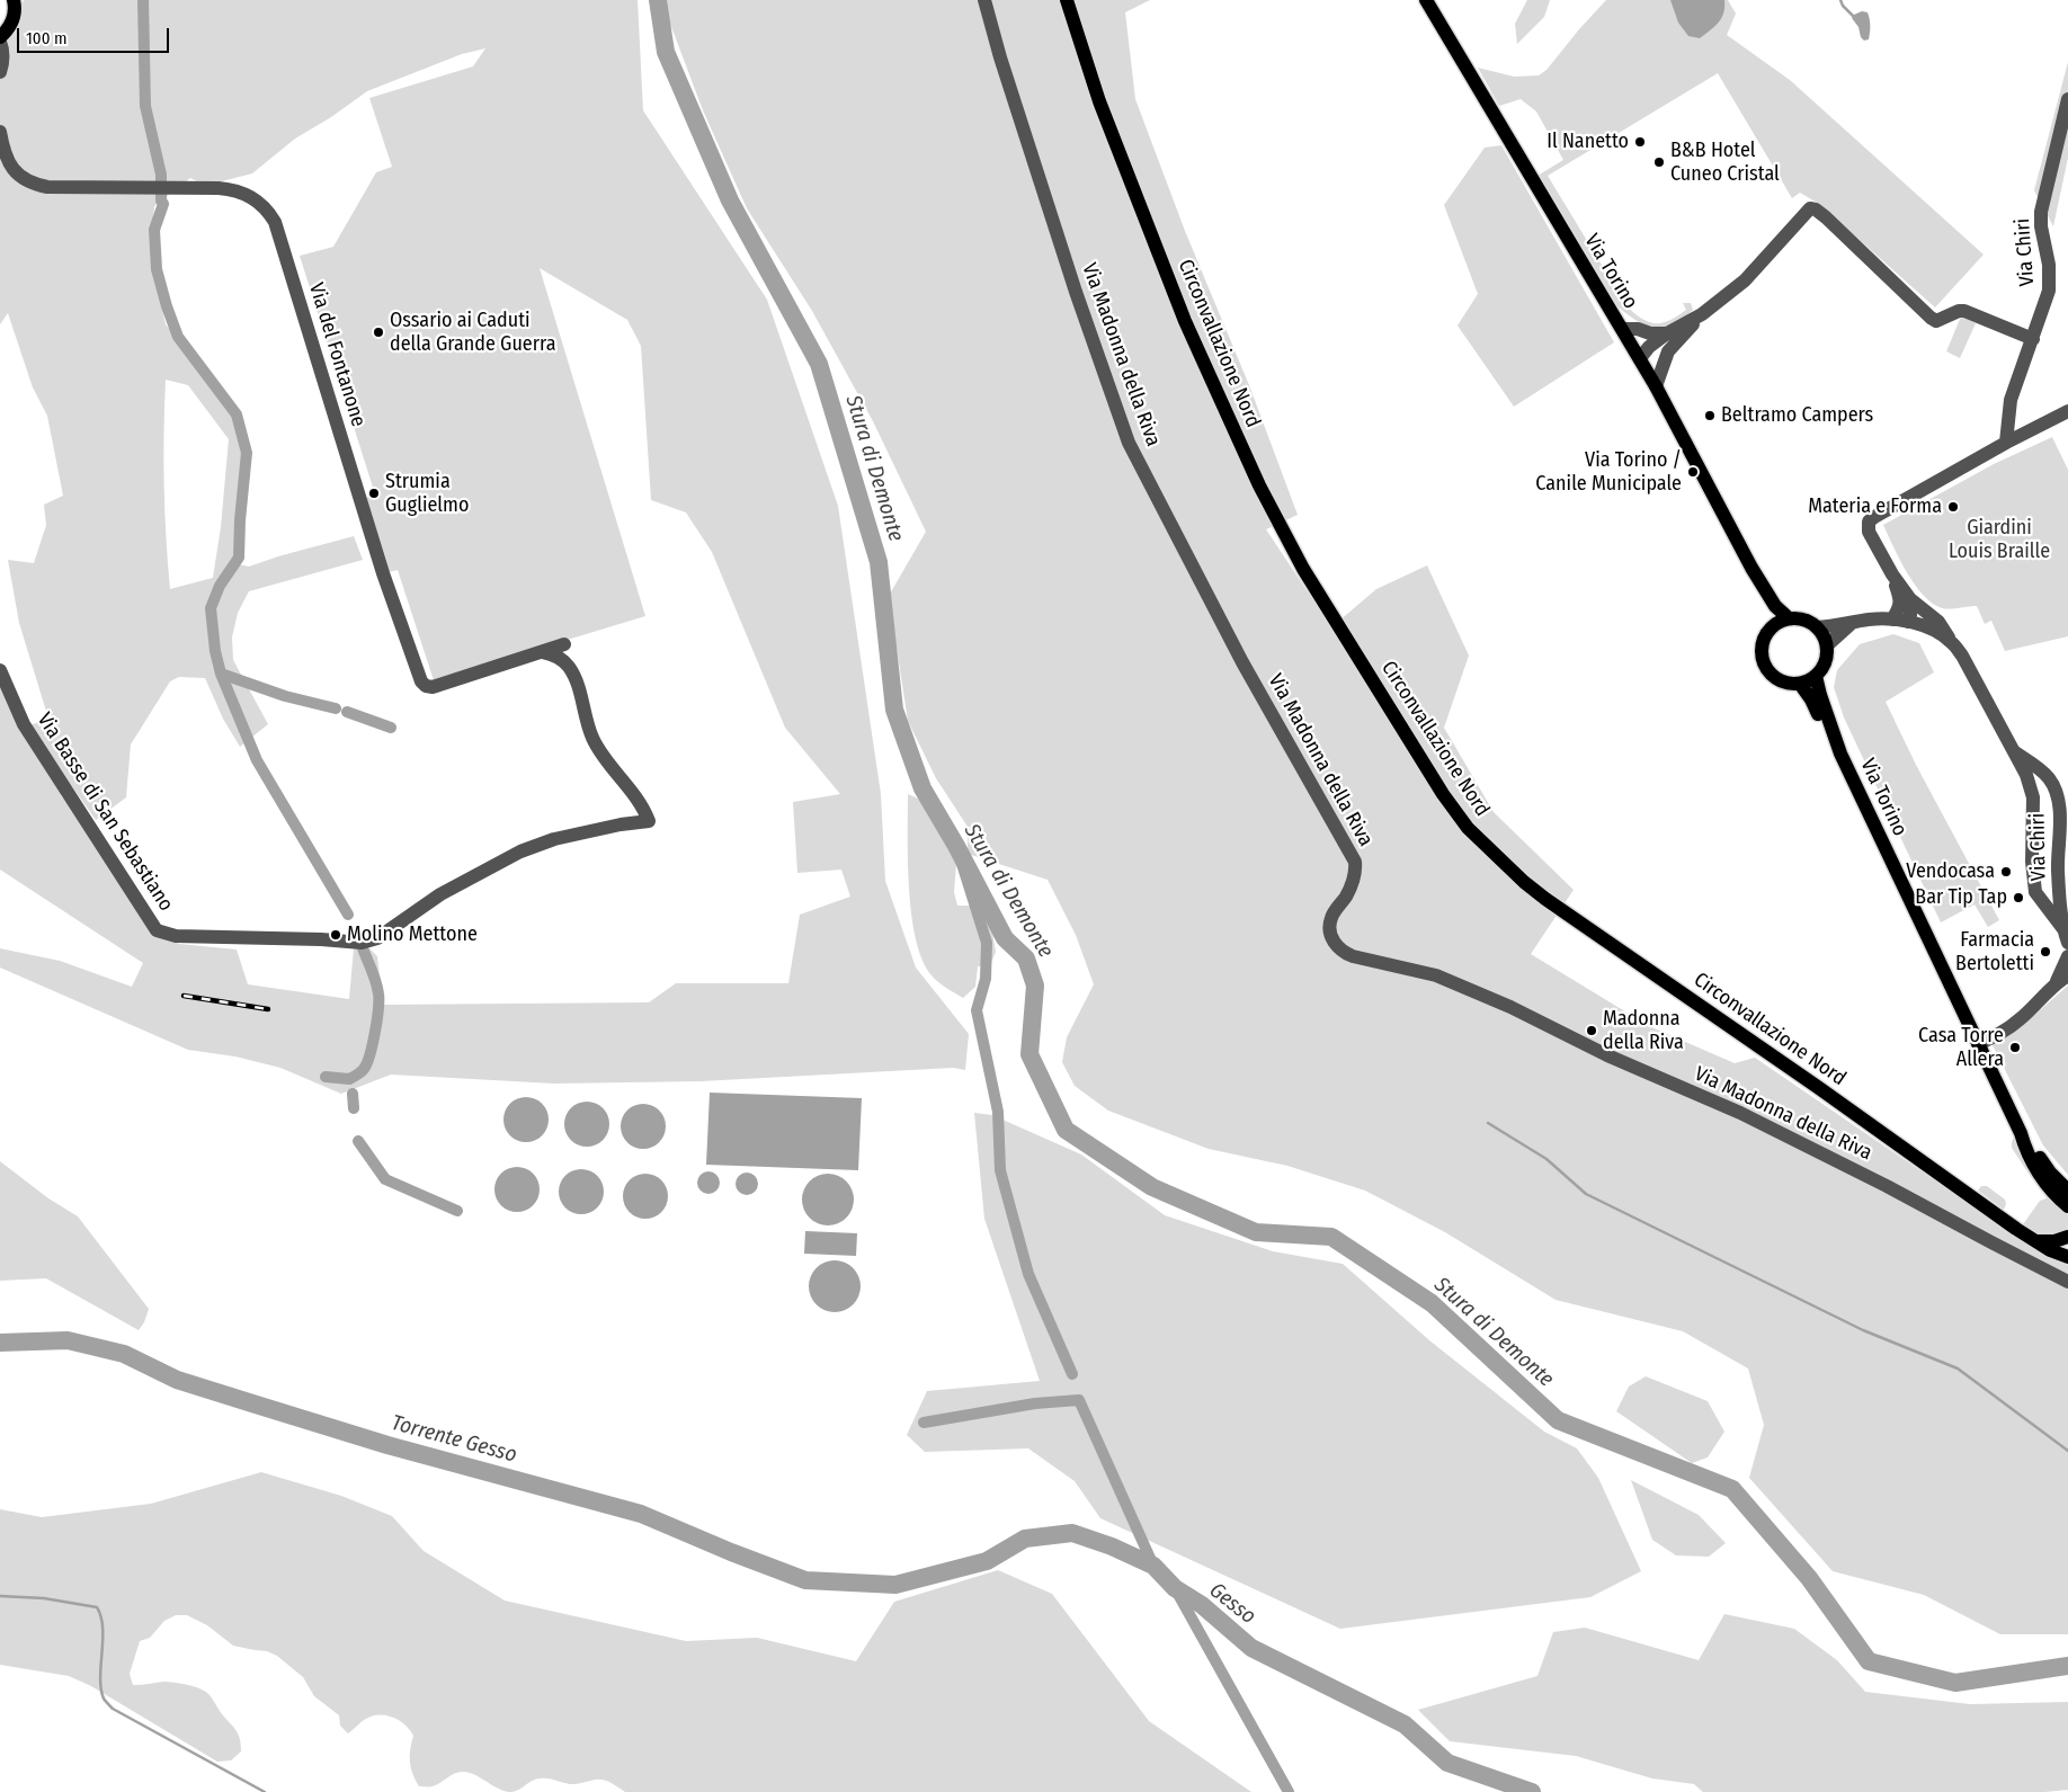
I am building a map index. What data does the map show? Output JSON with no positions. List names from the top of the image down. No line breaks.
{"streets":{"main road":["Via Torino","Circonvallazione Nord"],"street":["Via Chiri","Via del Fontanone","Via Madonna della Riva","Via Basse di San Sebastiano"]},"crossings":[["Via Chiri","Via Torino"],["Via del Fontanone","Via Basse di San Sebastiano"]],"water":["Stura di Demonte","Torrente Gesso","Gesso"],"parks":["Giardini Louis Braille"],"places":["Il Nanetto","B&B Hotel Cuneo Cristal","Ossario ai Caduti della Grande Guerra","Beltramo Campers","Via Torino / Canile Municipale","Strumia Guglielmo","Materia e Forma","Vendocasa","Bar Tip Tap","Molino Mettone","Farmacia Bertoletti","Madonna della Riva","Casa Torre Allera"],"scale_bar":"100 m"}
